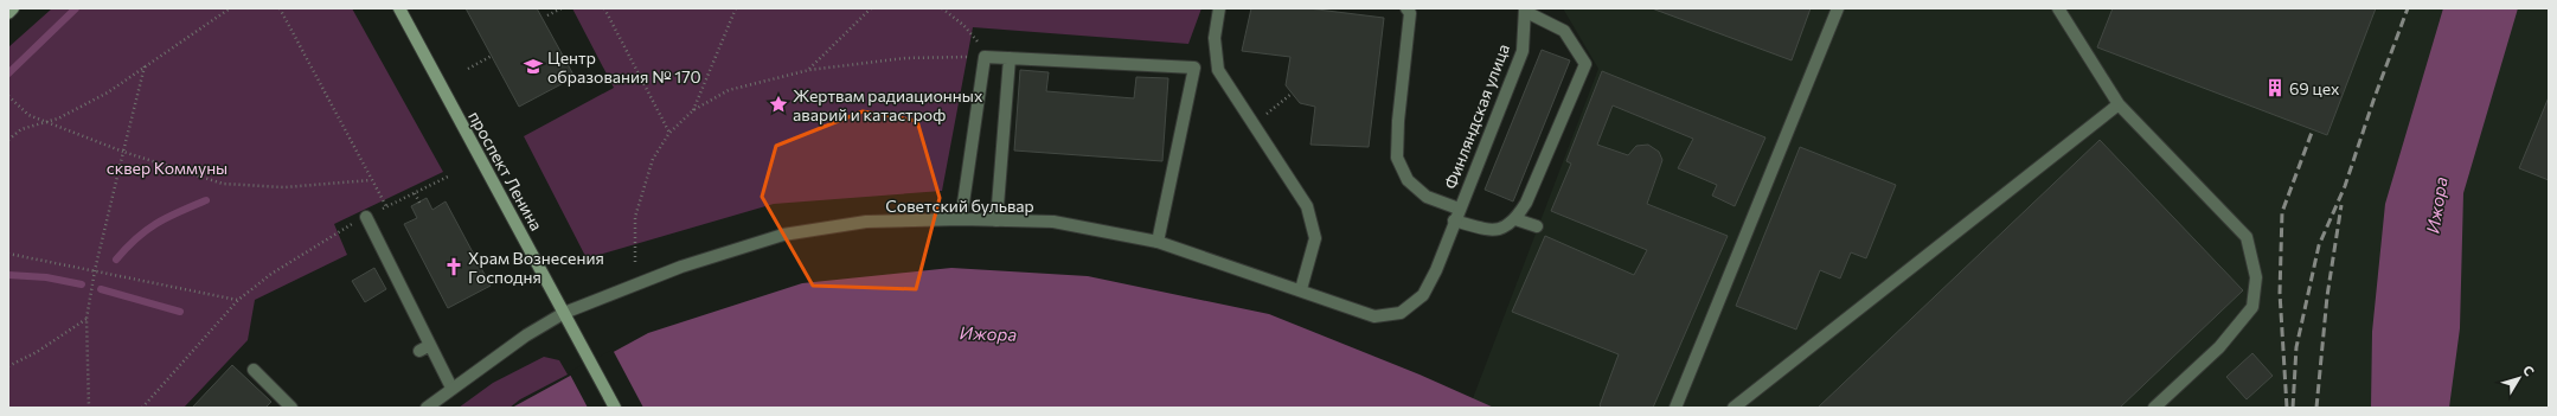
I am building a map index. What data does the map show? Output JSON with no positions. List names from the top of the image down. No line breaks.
{"streets":{"main road":["проспект Ленина"],"street":["Финляндская улица","Советский бульвар"]},"crossings":[["Финляндская улица","Советский бульвар"],["проспект Ленина","Советский бульвар"]],"water":["Ижора"],"parks":["сквер Коммуны"],"places":{"school or university":["Центр образования № 170"],"building":["69 цех"],"place":["Жертвам радиационных аварий и катастроф"],"church":["Храм Вознесения Господня"]},"north":"top right"}
